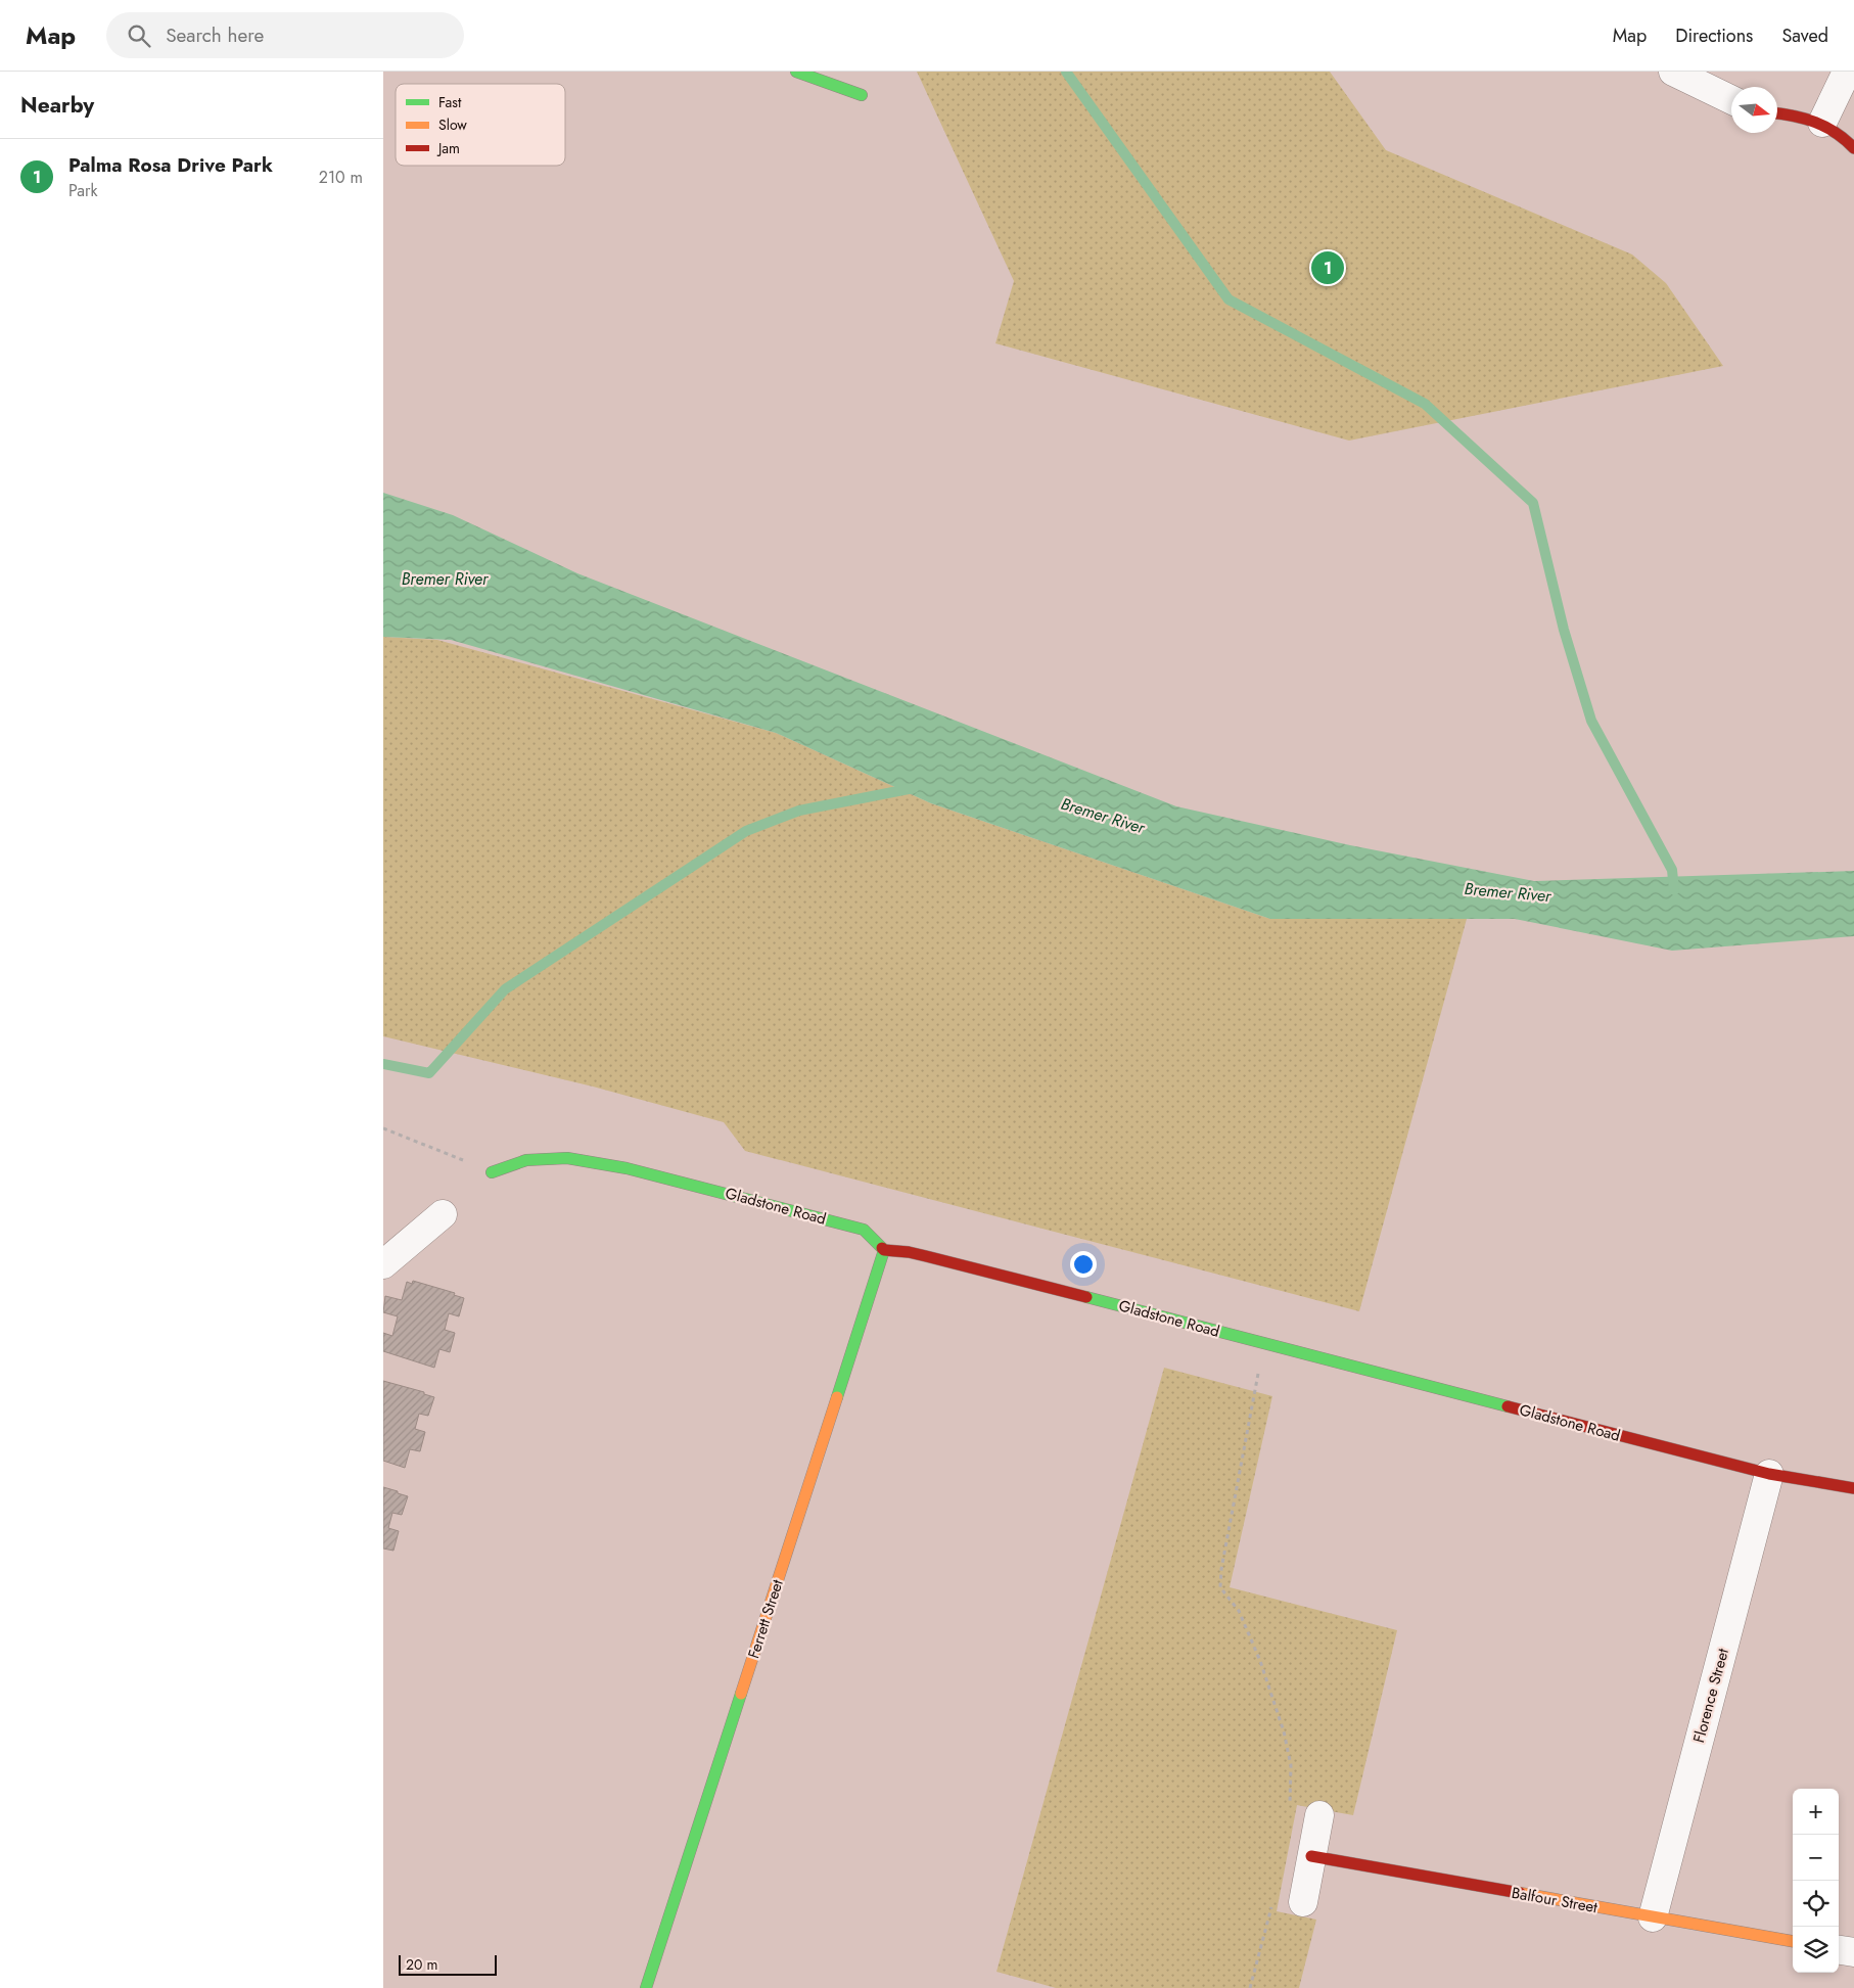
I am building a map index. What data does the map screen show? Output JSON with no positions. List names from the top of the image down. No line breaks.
{"streets":{"street":["Gladstone Road","Ferrett Street","Florence Street","Balfour Street"]},"crossings":[["Gladstone Road","Ferrett Street"],["Gladstone Road","Florence Street"],["Florence Street","Balfour Street"]],"water":["Bremer River"],"legend":["Fast","Slow","Jam"],"scale_bar":"20 m","north":"right","page":{"header":"Map","search":"Search here","nav":["Map","Directions","Saved"],"heading":"Nearby","list":[{"mark":"1","name":"Palma Rosa Drive Park","note":"Park","value":"210 m"}],"pins":"1","map_buttons":["+","−"],"scale":"20 m"}}
